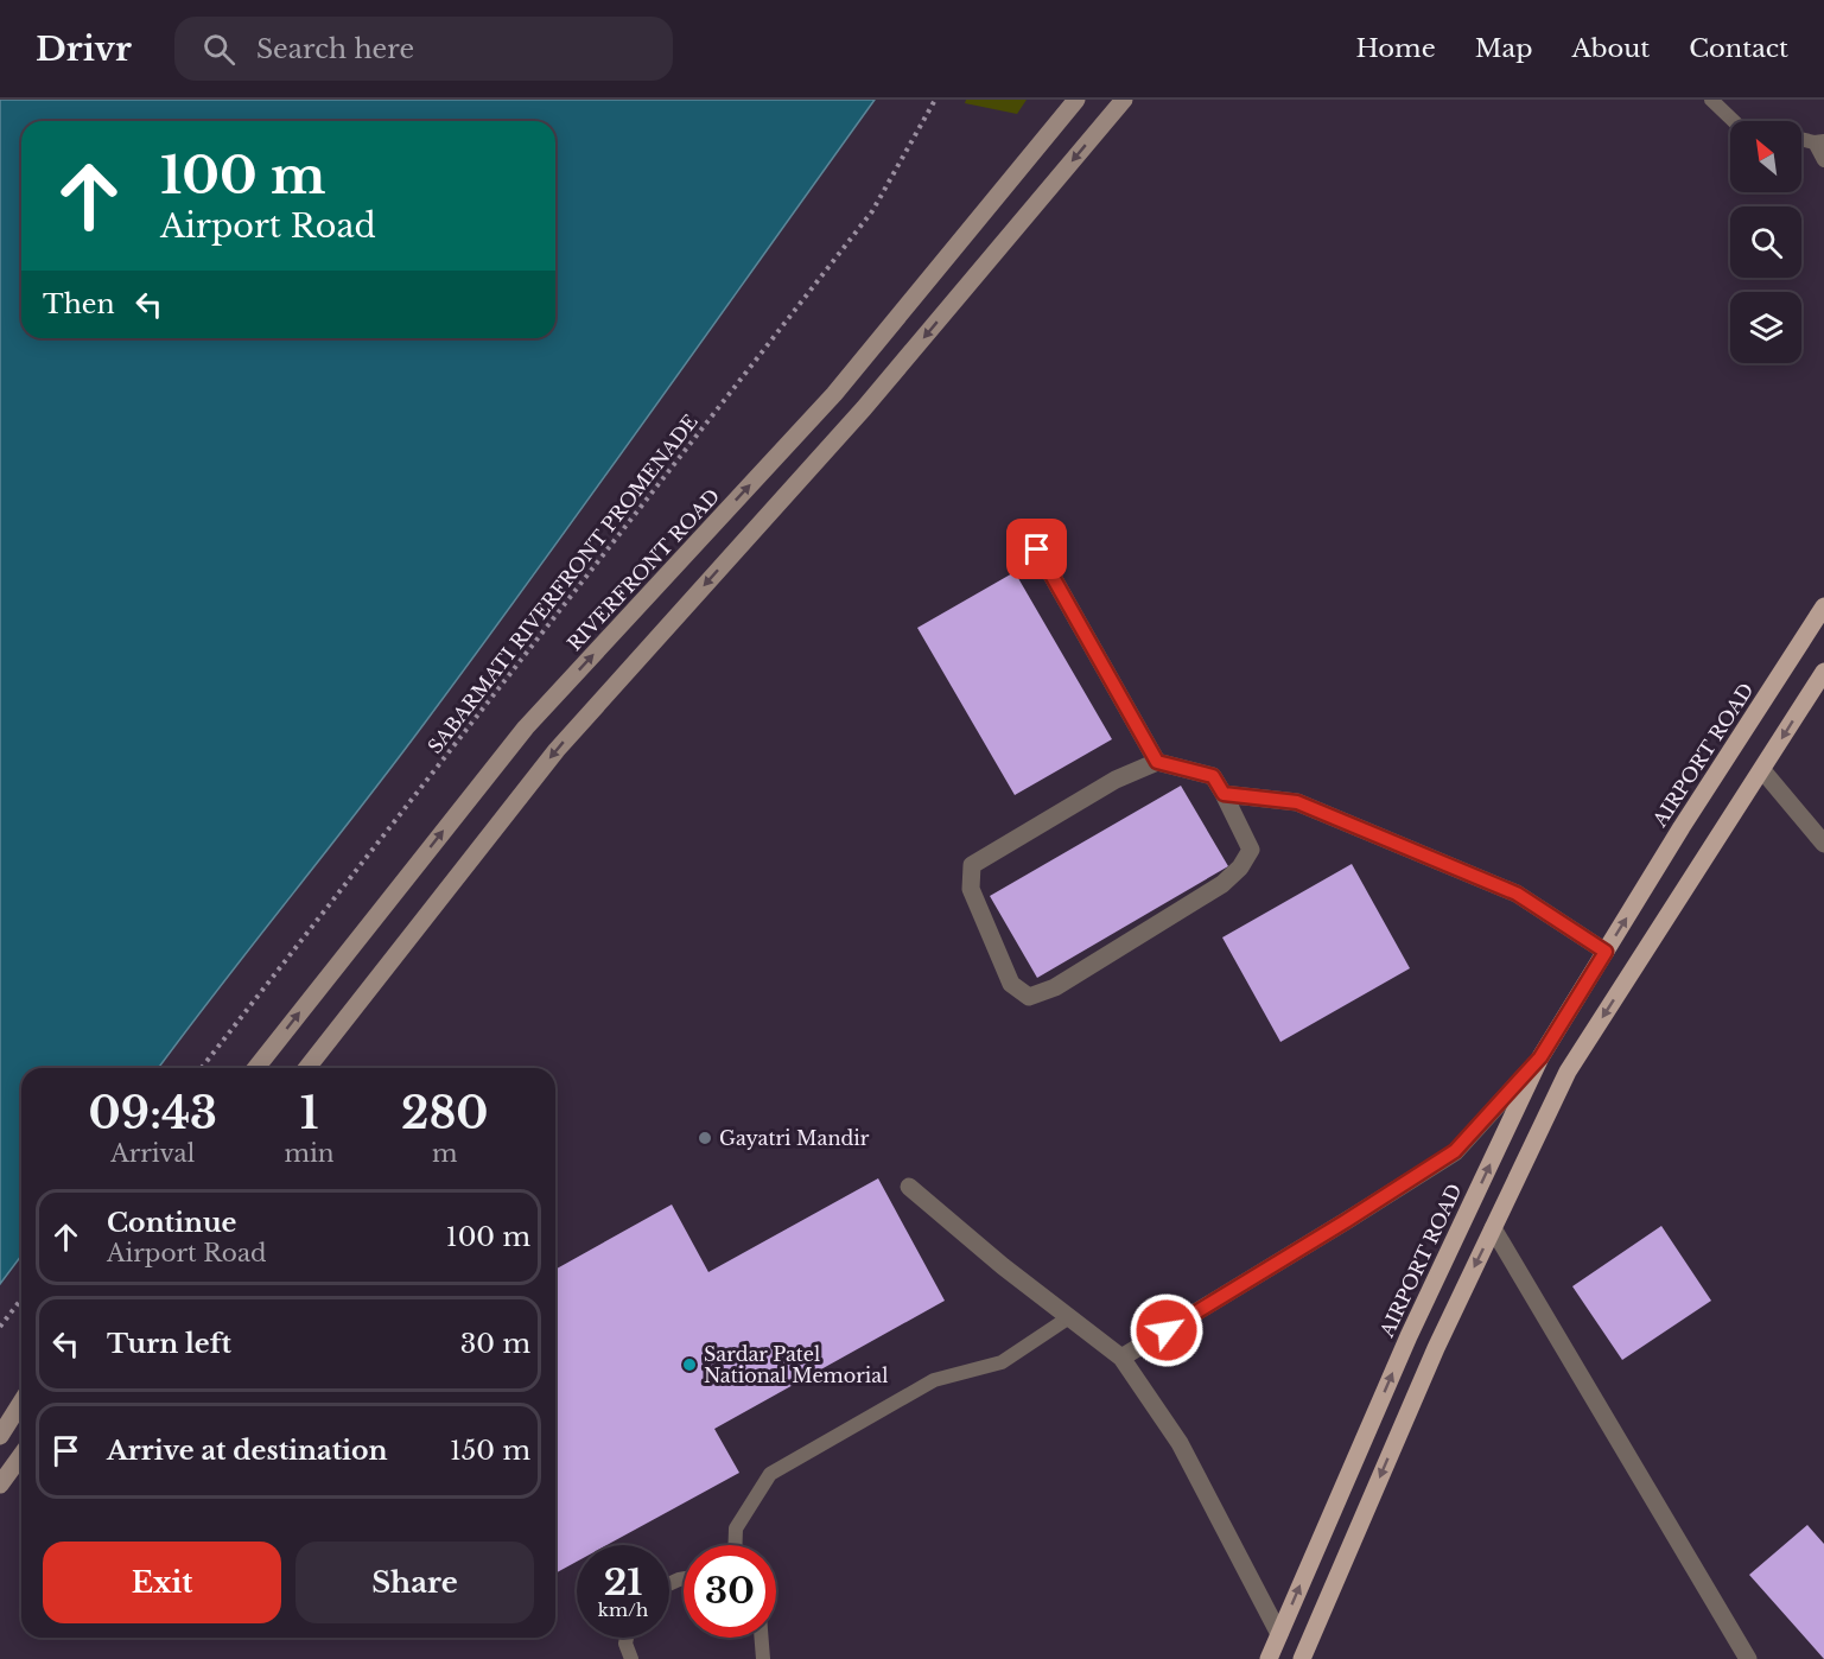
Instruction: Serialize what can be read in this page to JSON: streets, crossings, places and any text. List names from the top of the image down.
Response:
{
  "streets": {
    "main road": ["RIVERFRONT ROAD", "AIRPORT ROAD"],
    "path": ["SABARMATI RIVERFRONT PROMENADE"]
  },
  "places": ["Gayatri Mandir", "Sardar Patel National Memorial"],
  "north": "top left",
  "page": {
    "header": "Drivr",
    "search": "Search here",
    "nav": [
      "Home",
      "Map",
      "About",
      "Contact"
    ],
    "turn": ["100 m", "Airport Road"],
    "then": "Then",
    "eta": [
      "09:43",
      "Arrival",
      "1",
      "min",
      "280",
      "m"
    ],
    "list": [
      {
        "name": "Continue",
        "note": "Airport Road",
        "value": "100 m"
      },
      {
        "name": "Turn left",
        "value": "30 m"
      },
      {
        "name": "Arrive at destination",
        "value": "150 m"
      }
    ],
    "buttons": ["Exit", "Share"],
    "speed": "21 km/h",
    "limit": "30"
  }
}
